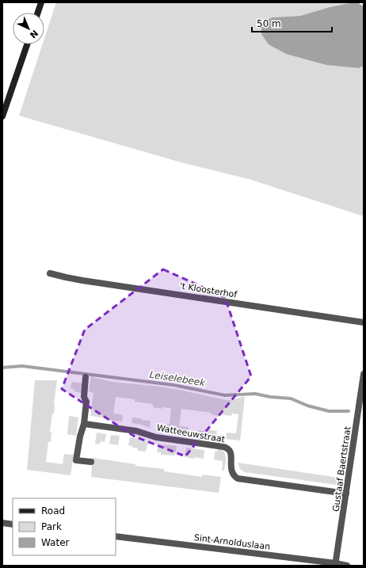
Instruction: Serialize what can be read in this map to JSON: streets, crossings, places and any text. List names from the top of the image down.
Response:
{
  "streets": {
    "street": [
      "'t Kloosterhof",
      "Watteeuwstraat",
      "Gustaaf Baertstraat",
      "Sint-Arnolduslaan"
    ]
  },
  "crossings": [
    ["Watteeuwstraat", "Gustaaf Baertstraat"],
    ["Gustaaf Baertstraat", "Sint-Arnolduslaan"]
  ],
  "water": ["Leiselebeek"],
  "legend": ["Road", "Park", "Water"],
  "scale_bar": "50 m",
  "north": "bottom right"
}
